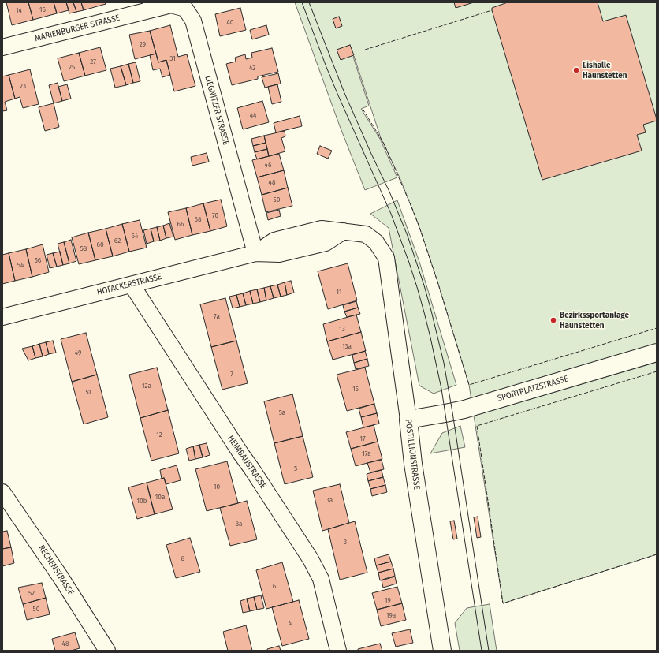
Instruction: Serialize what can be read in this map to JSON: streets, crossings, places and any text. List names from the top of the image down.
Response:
{
  "streets": {
    "street": [
      "MARIENBURGER STRASSE",
      "LIEGNITZER STRASSE",
      "HOFACKERSTRASSE",
      "SPORTPLATZSTRASSE",
      "POSTILLIONSTRASSE",
      "HEIMBAUSTRASSE",
      "RECHENSTRASSE"
    ]
  },
  "crossings": [
    ["MARIENBURGER STRASSE", "LIEGNITZER STRASSE"],
    ["LIEGNITZER STRASSE", "HOFACKERSTRASSE"],
    ["HOFACKERSTRASSE", "POSTILLIONSTRASSE"],
    ["HOFACKERSTRASSE", "HEIMBAUSTRASSE"],
    ["SPORTPLATZSTRASSE", "POSTILLIONSTRASSE"]
  ],
  "places": ["Eishalle Haunstetten", "Bezirkssportanlage Haunstetten"],
  "house_numbers": [
    "16",
    "14",
    "40",
    "29",
    "31",
    "27",
    "25",
    "42",
    "23",
    "44",
    "46",
    "48",
    "50",
    "70",
    "68",
    "66",
    "64",
    "62",
    "60",
    "58",
    "56",
    "54",
    "11",
    "7a",
    "13",
    "13a",
    "49",
    "7",
    "12a",
    "15",
    "51",
    "5a",
    "12",
    "17",
    "17a",
    "5",
    "10",
    "10a",
    "3a",
    "10b",
    "8a",
    "3",
    "8",
    "6",
    "52",
    "19",
    "50",
    "19a",
    "4",
    "48"
  ]
}
